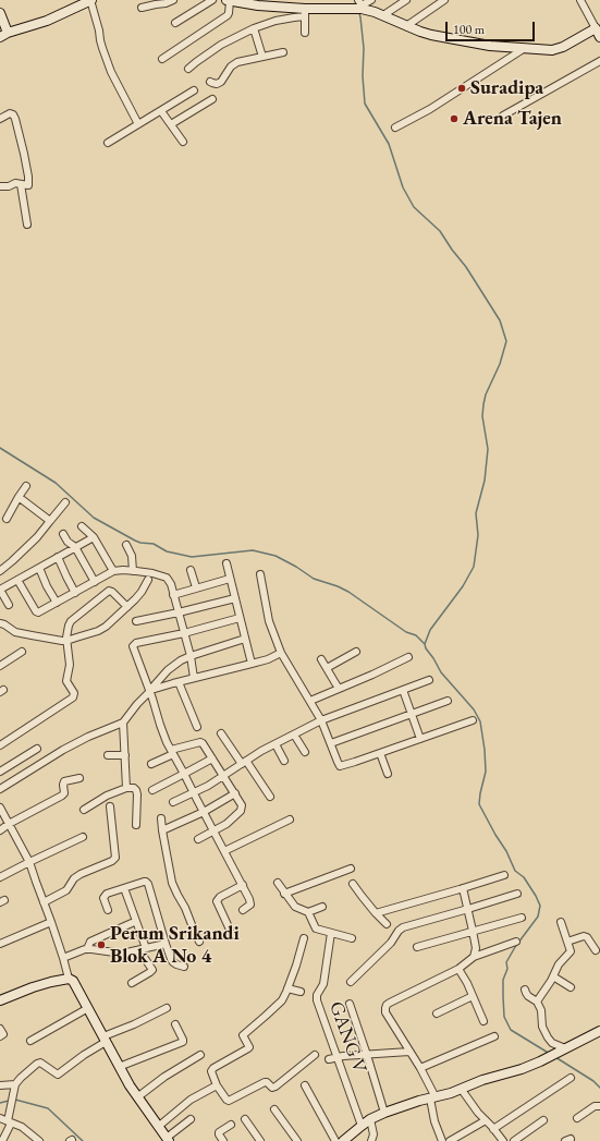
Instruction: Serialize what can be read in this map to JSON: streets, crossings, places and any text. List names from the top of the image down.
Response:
{
  "streets": {
    "street": ["GANG V"]
  },
  "places": ["Suradipa", "Arena Tajen", "Perum Srikandi Blok A No 4"],
  "scale_bar": "100 m"
}
